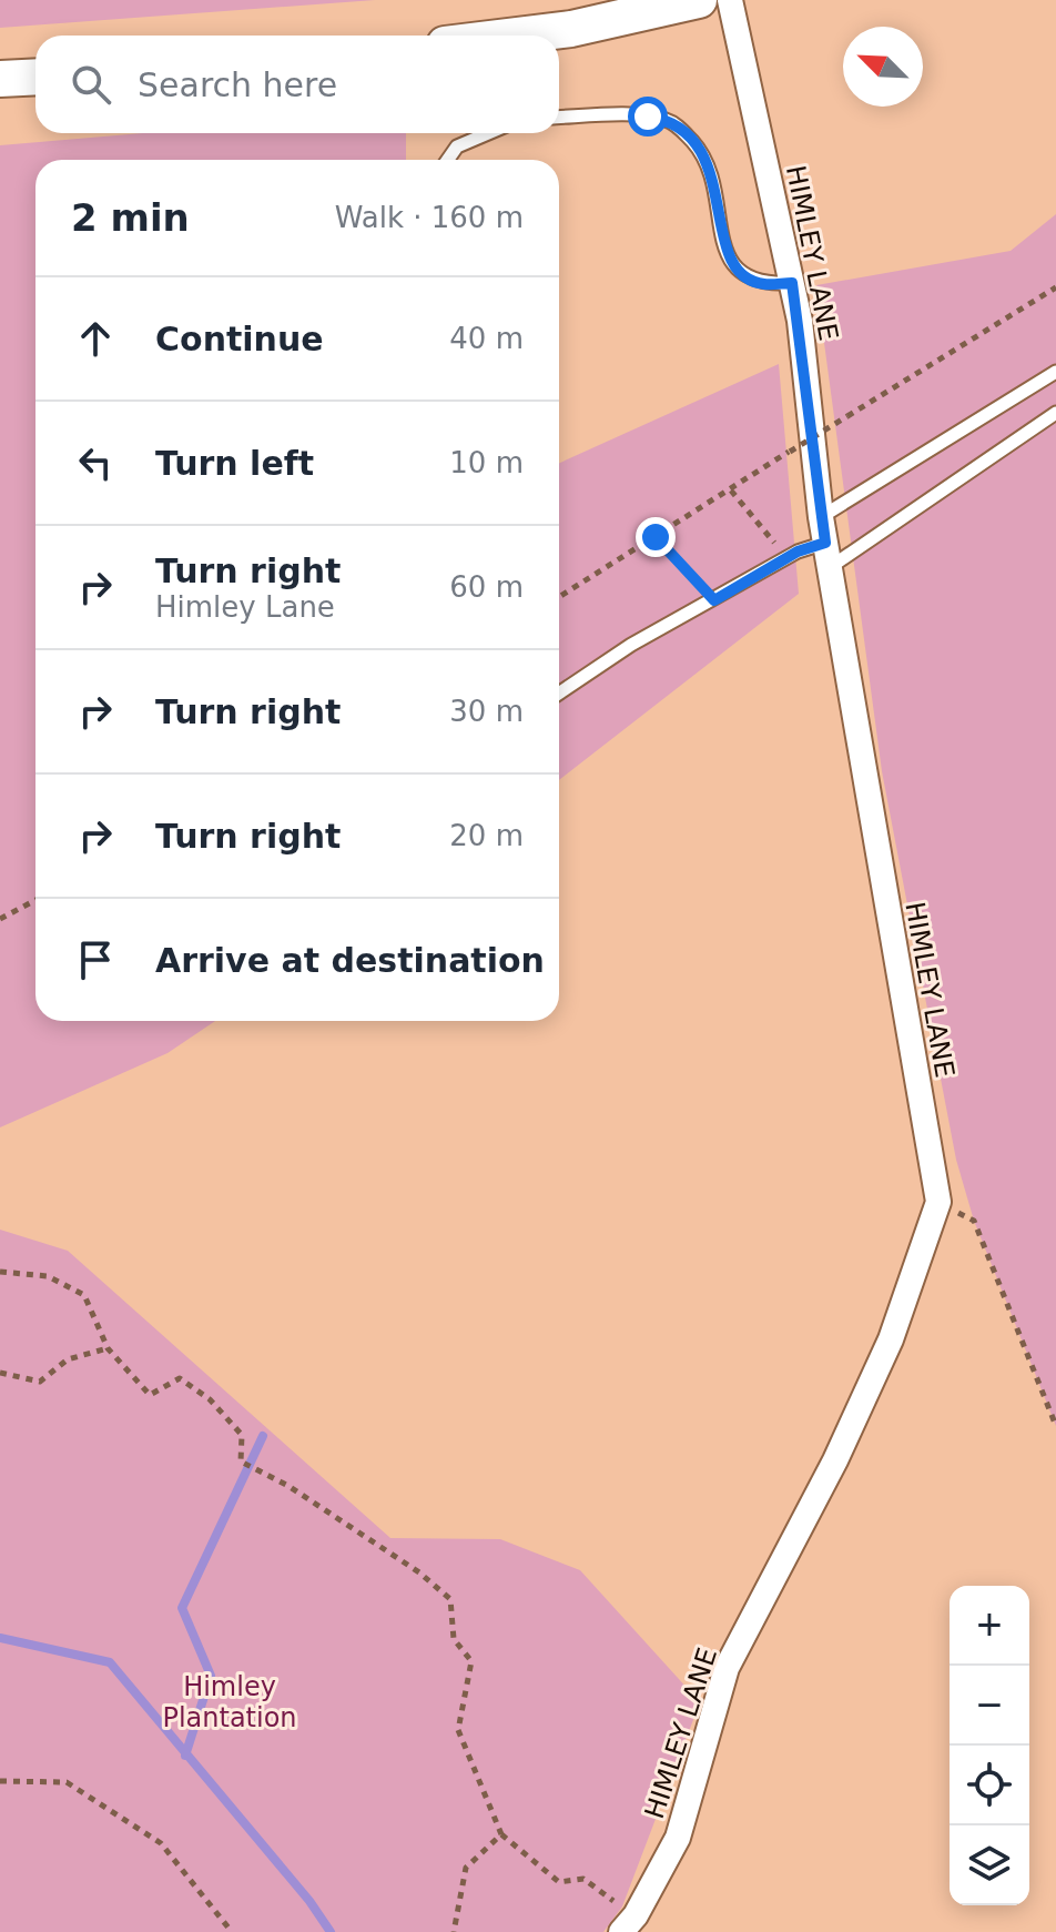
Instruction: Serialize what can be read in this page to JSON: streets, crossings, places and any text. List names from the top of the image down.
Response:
{
  "streets": {
    "street": ["HIMLEY LANE"]
  },
  "parks": ["Himley Plantation"],
  "north": "top left",
  "page": {
    "search": "Search here",
    "heading": ["2 min", "Walk · 160 m"],
    "list": [
      ["Continue", "40 m"],
      ["Turn left", "10 m"],
      ["Turn right", "Himley Lane", "60 m"],
      ["Turn right", "30 m"],
      ["Turn right", "20 m"],
      "Arrive at destination"
    ],
    "map_buttons": ["+", "−"]
  }
}
